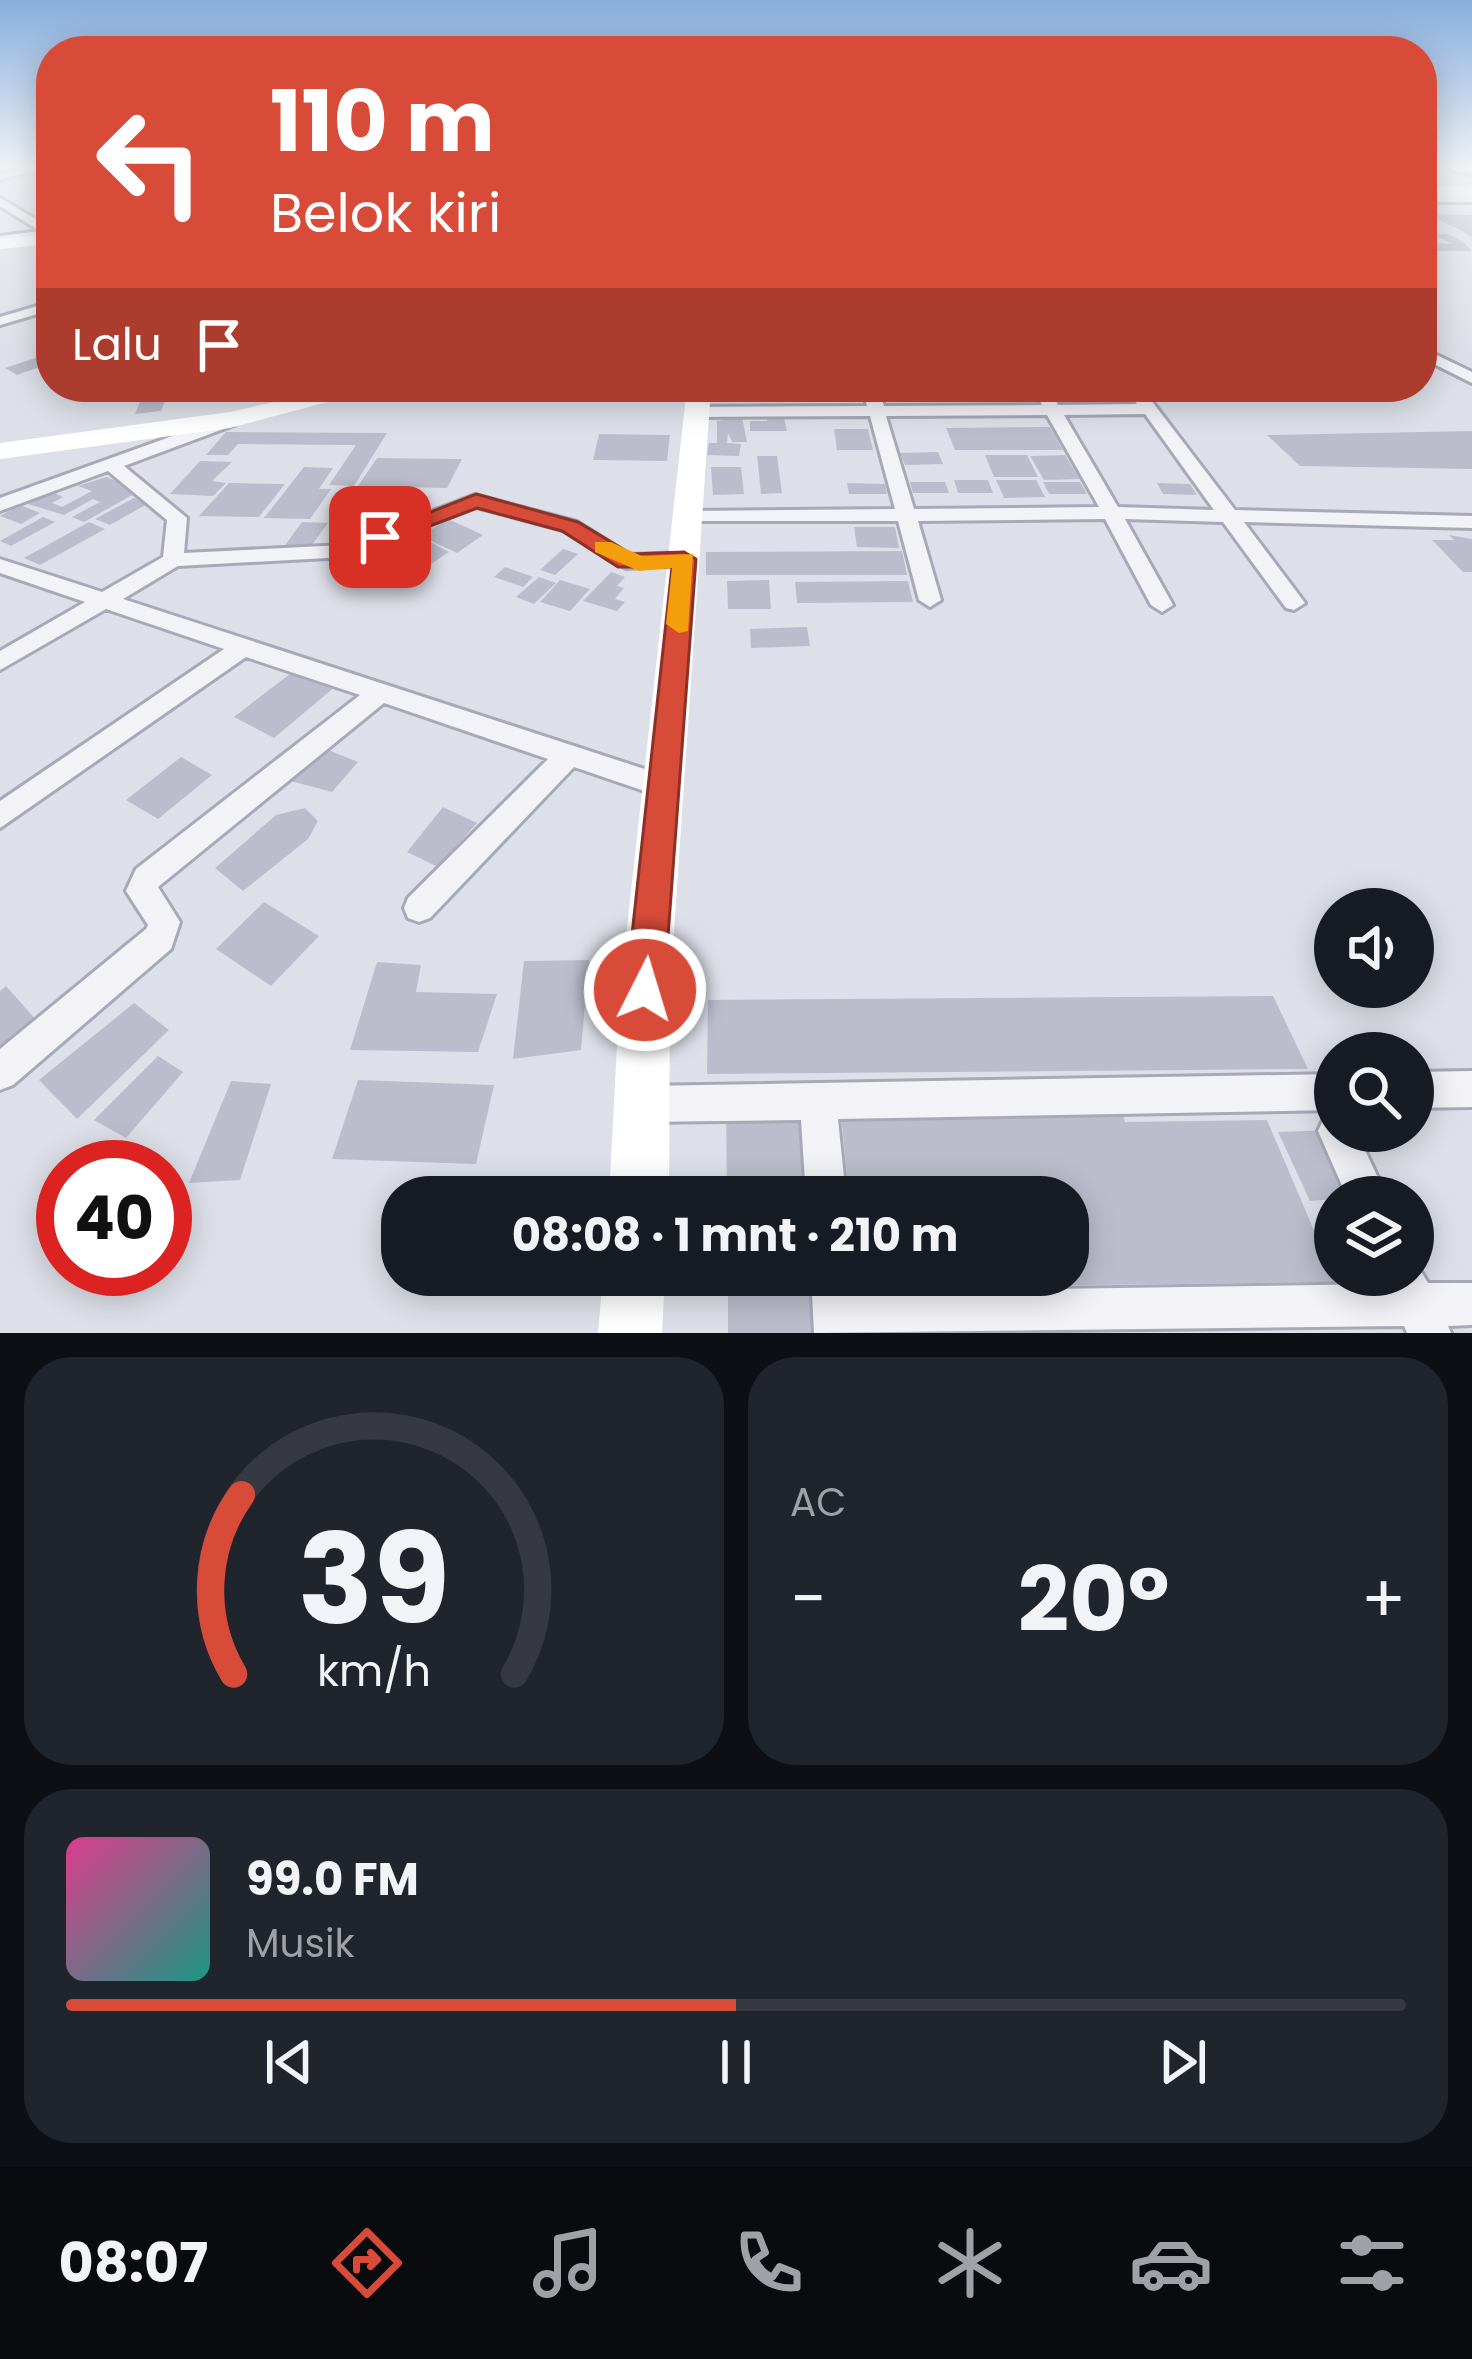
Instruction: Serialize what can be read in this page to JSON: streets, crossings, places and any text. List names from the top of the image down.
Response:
{
  "page": {
    "turn": ["110 m", "Belok kiri"],
    "then": "Lalu",
    "limit": "40",
    "trip": "08:08 · 1 mnt · 210 m",
    "tile": "AC",
    "heat": ["−", "20°", "+"],
    "song": ["99.0 FM", "Musik"],
    "tabs": "08:07",
    "gauge": ["39", "km/h"]
  }
}
